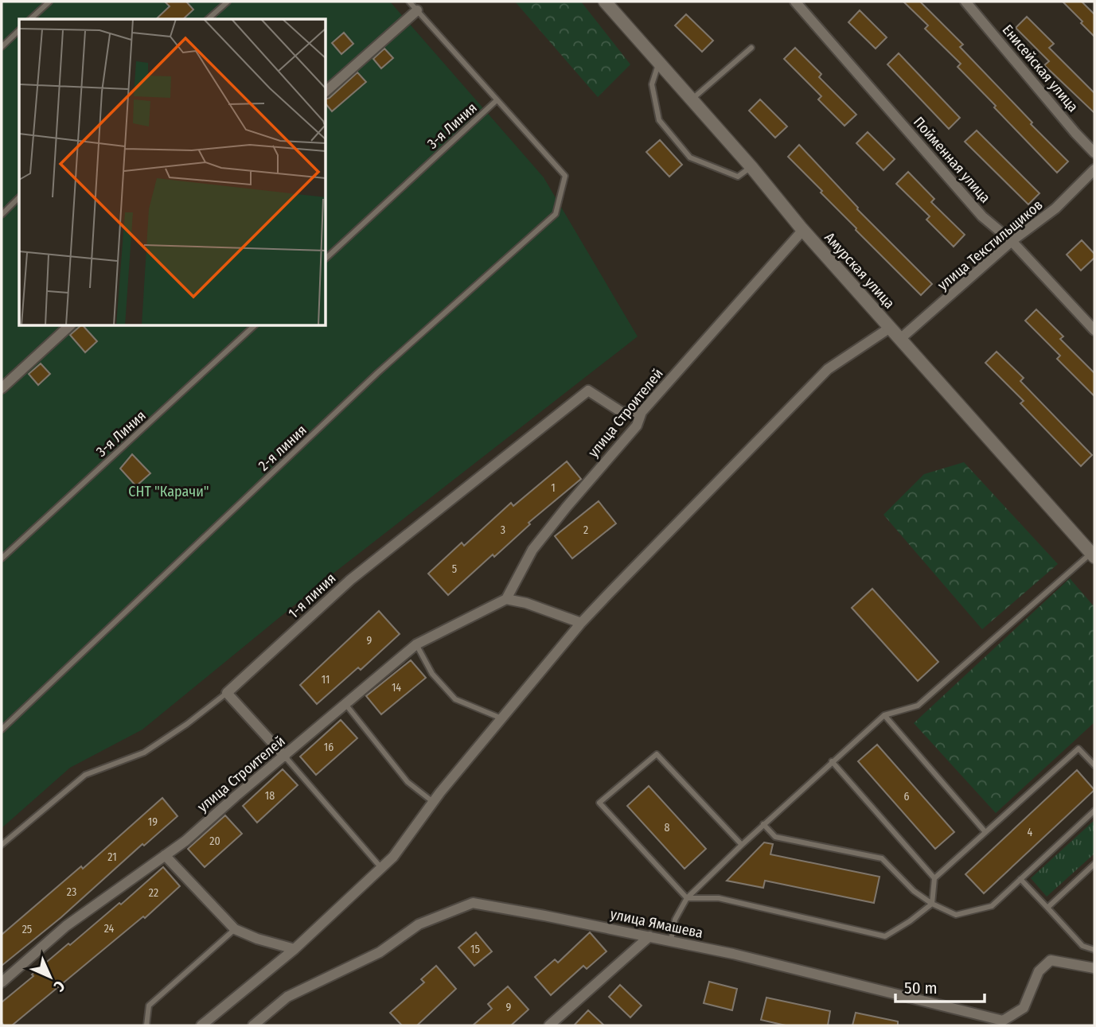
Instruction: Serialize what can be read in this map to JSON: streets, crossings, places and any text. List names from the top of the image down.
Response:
{
  "streets": {
    "street": [
      "Енисейская улица",
      "Пойменная улица",
      "улица Текстильщиков",
      "Амурская улица",
      "улица Строителей",
      "1-я линия",
      "улица Ямашева"
    ],
    "lane": ["3-я Линия", "2-я линия"]
  },
  "crossings": [
    ["3-я Линия", "2-я линия"],
    ["Пойменная улица", "улица Текстильщиков"],
    ["улица Текстильщиков", "Амурская улица"],
    ["Амурская улица", "улица Строителей"],
    ["улица Строителей", "1-я линия"]
  ],
  "parks": ["СНТ \"Карачи\""],
  "house_numbers": [
    "1",
    "3",
    "2",
    "5",
    "9",
    "11",
    "14",
    "16",
    "18",
    "6",
    "19",
    "8",
    "4",
    "20",
    "21",
    "23",
    "22",
    "24",
    "25",
    "15",
    "9"
  ],
  "scale_bar": "50 m",
  "north": "bottom right"
}
